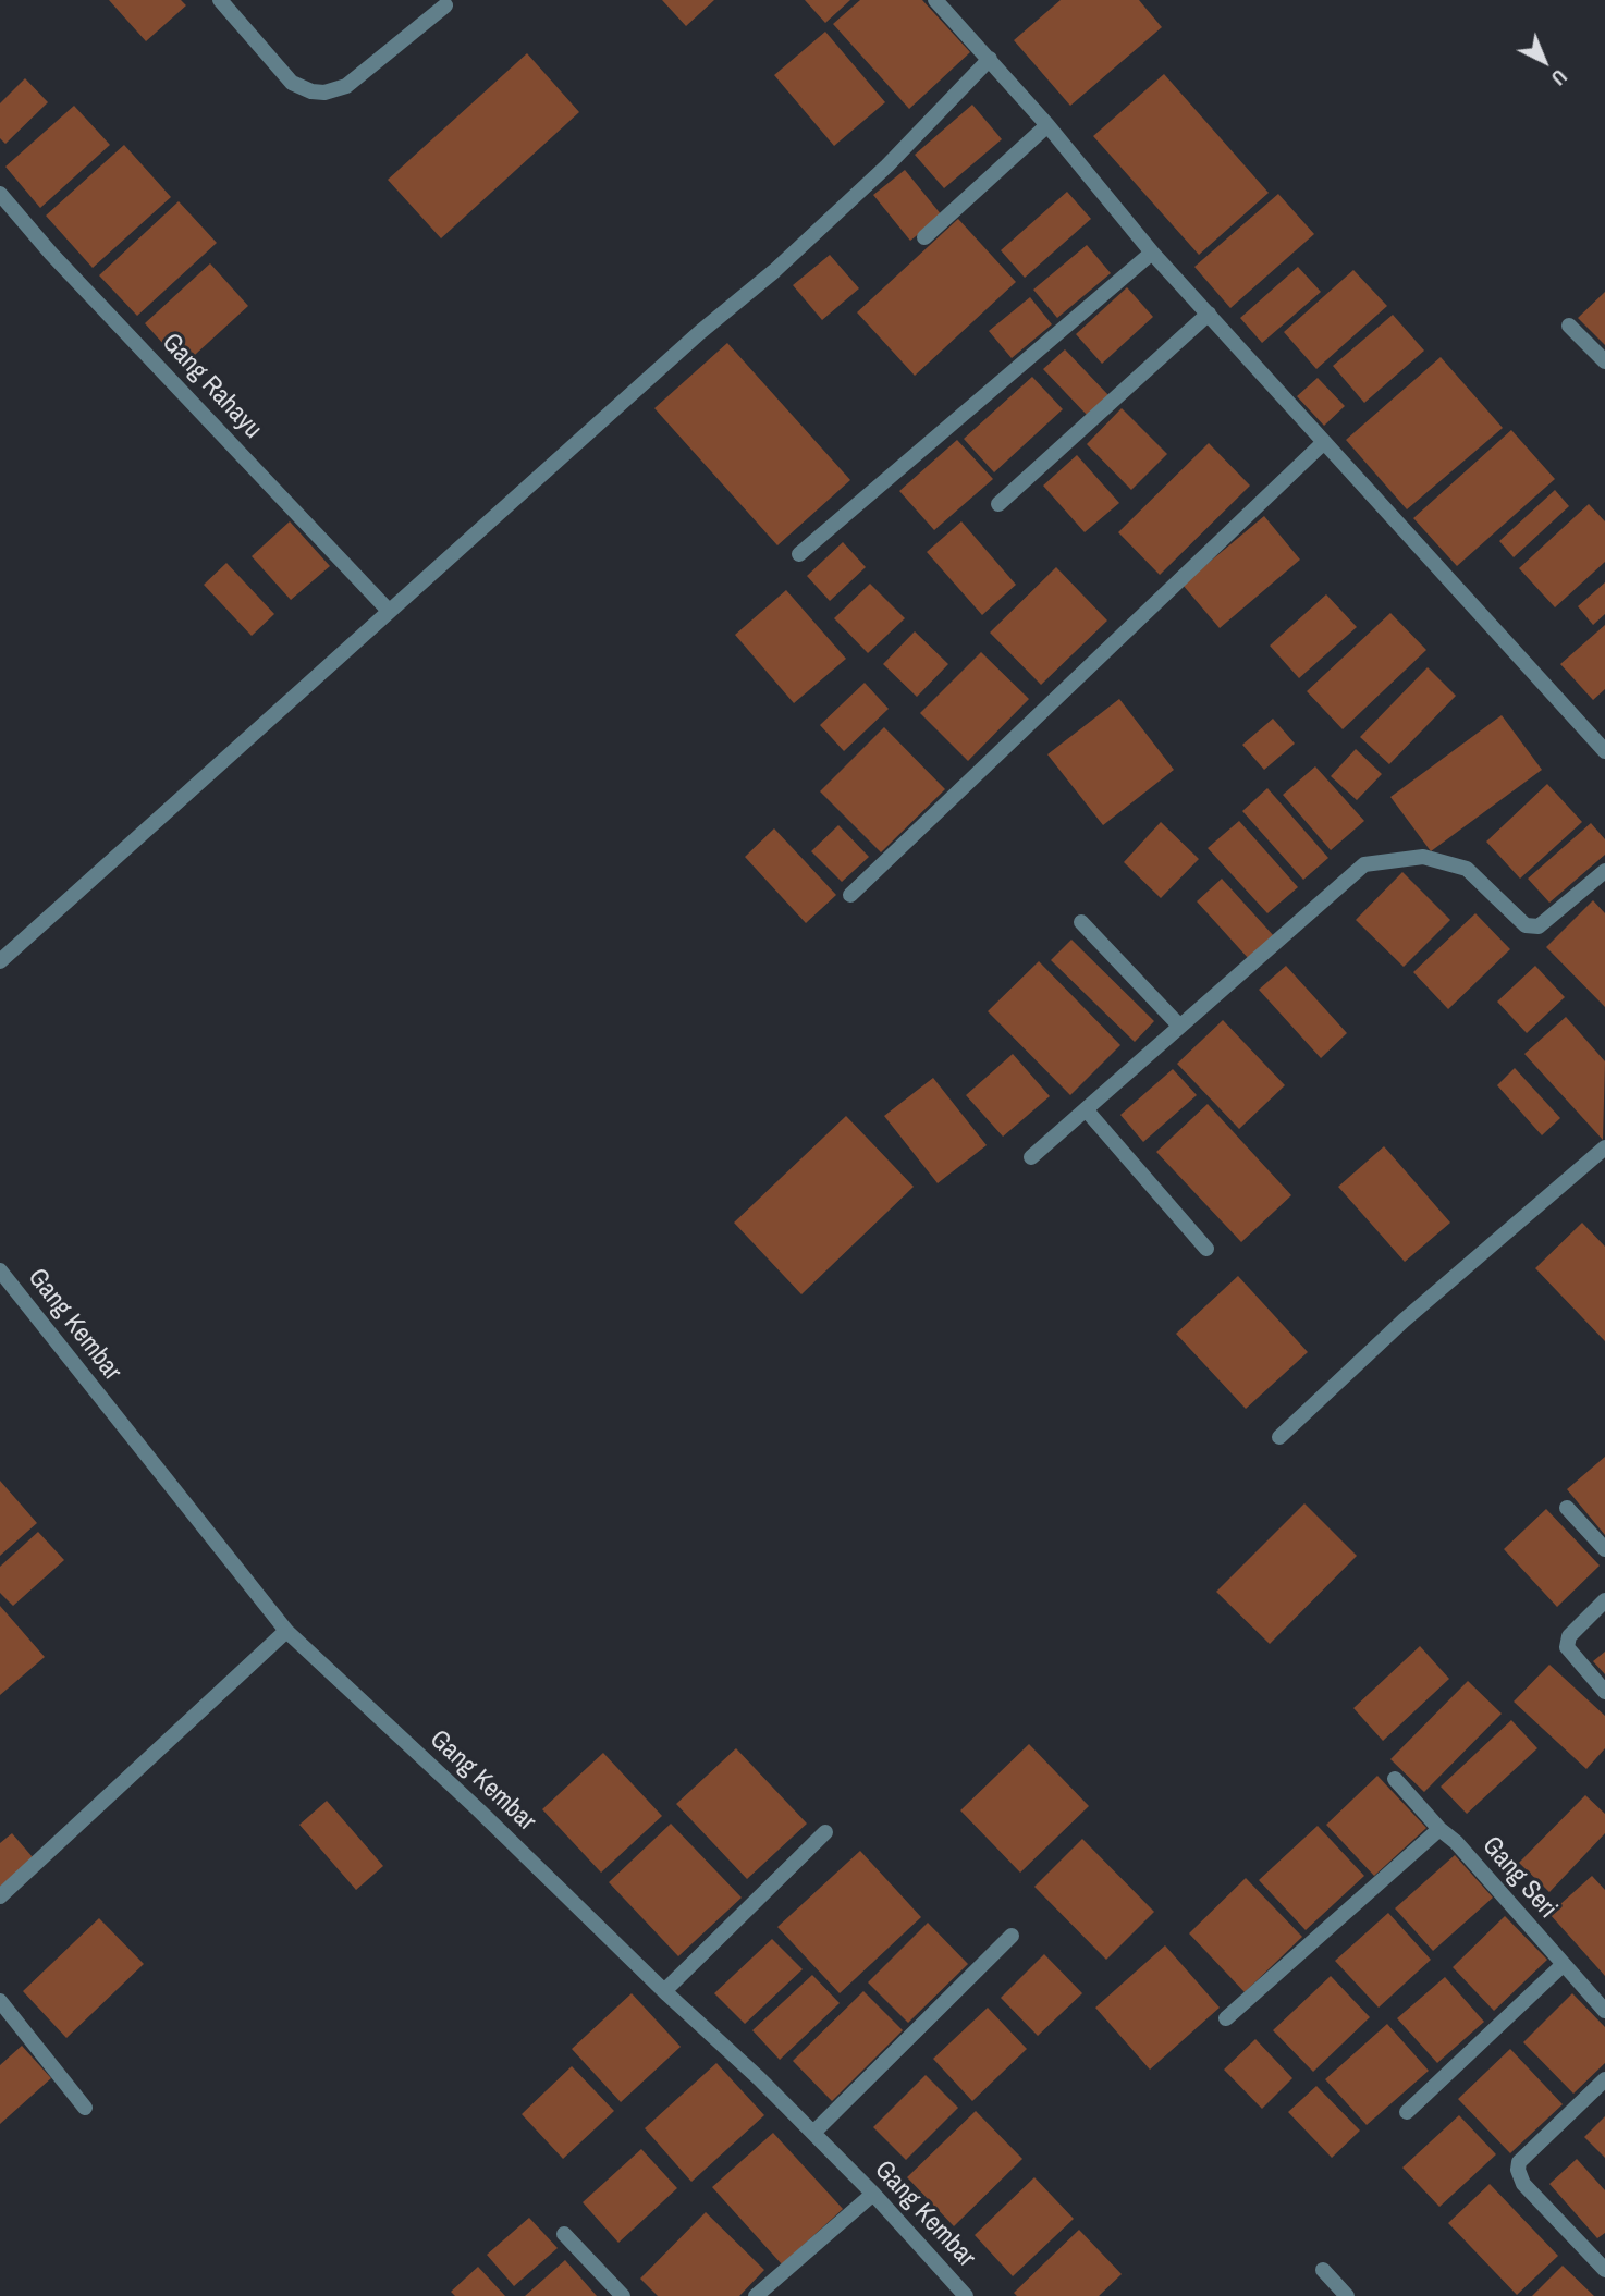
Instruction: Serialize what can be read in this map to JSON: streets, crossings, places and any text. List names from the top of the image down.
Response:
{
  "streets": {
    "street": ["Gang Rahayu", "Gang Kembar", "Gang Seri"]
  },
  "north": "bottom right"
}
